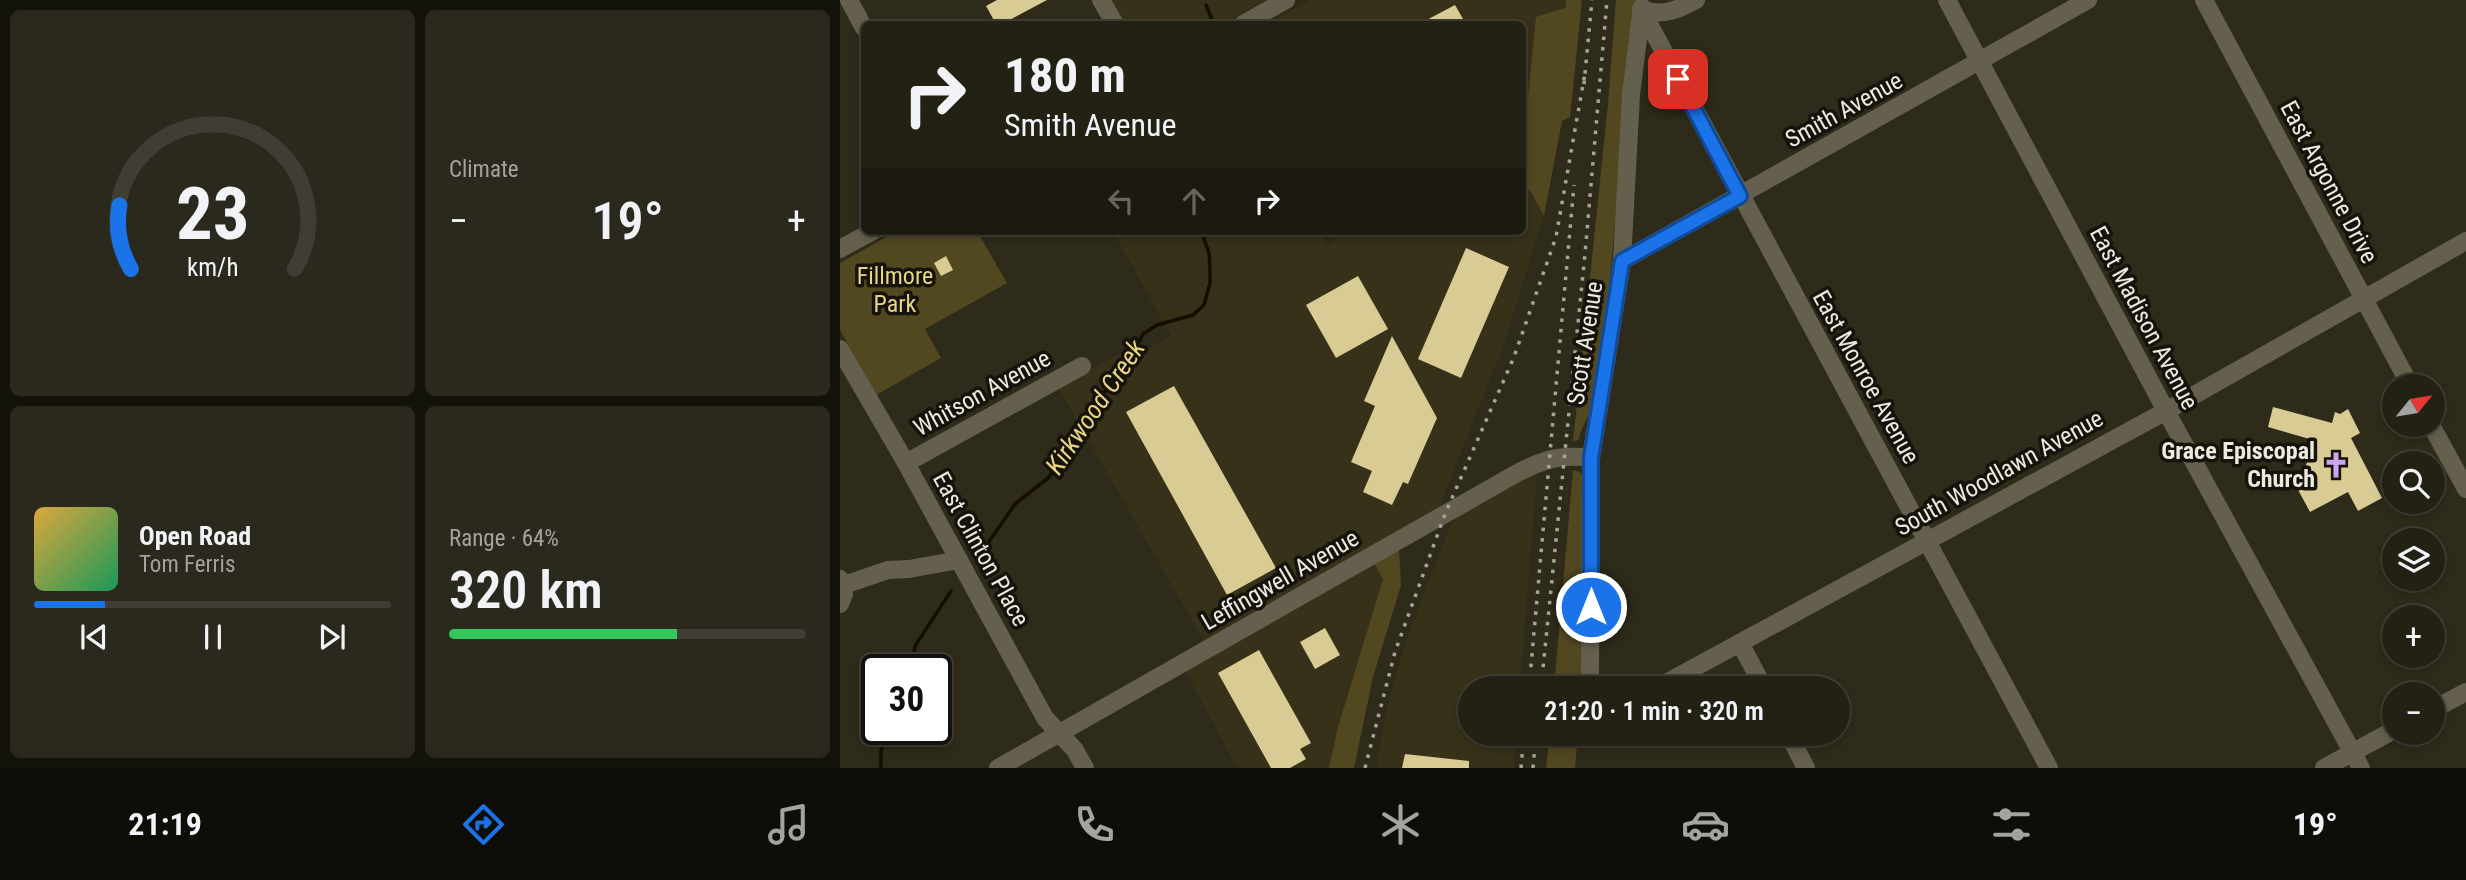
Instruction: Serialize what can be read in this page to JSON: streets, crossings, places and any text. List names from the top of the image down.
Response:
{
  "streets": {
    "street": [
      "Smith Avenue",
      "East Argonne Drive",
      "East Madison Avenue",
      "Scott Avenue",
      "East Monroe Avenue",
      "Whitson Avenue",
      "South Woodlawn Avenue",
      "East Clinton Place",
      "Leffingwell Avenue"
    ]
  },
  "crossings": [
    ["Smith Avenue", "East Madison Avenue"],
    ["Smith Avenue", "Scott Avenue"],
    ["Smith Avenue", "East Monroe Avenue"],
    ["East Argonne Drive", "South Woodlawn Avenue"],
    ["East Madison Avenue", "South Woodlawn Avenue"],
    ["Scott Avenue", "East Monroe Avenue"],
    ["Scott Avenue", "Leffingwell Avenue"],
    ["East Monroe Avenue", "South Woodlawn Avenue"],
    ["Whitson Avenue", "East Clinton Place"],
    ["East Clinton Place", "Leffingwell Avenue"]
  ],
  "water": ["Kirkwood Creek"],
  "parks": ["Fillmore Park"],
  "places": {
    "church": ["Grace Episcopal Church"]
  },
  "north": "top right",
  "page": {
    "tile": [
      "Climate",
      ["Range · 64%", "320 km"]
    ],
    "turn": ["180 m", "Smith Avenue"],
    "heat": ["−", "19°", "+"],
    "map_buttons": ["+", "−"],
    "song": ["Open Road", "Tom Ferris"],
    "limit": "30",
    "trip": "21:20 · 1 min · 320 m",
    "tabs": ["21:19", "19°"],
    "gauge": ["23", "km/h"]
  }
}
